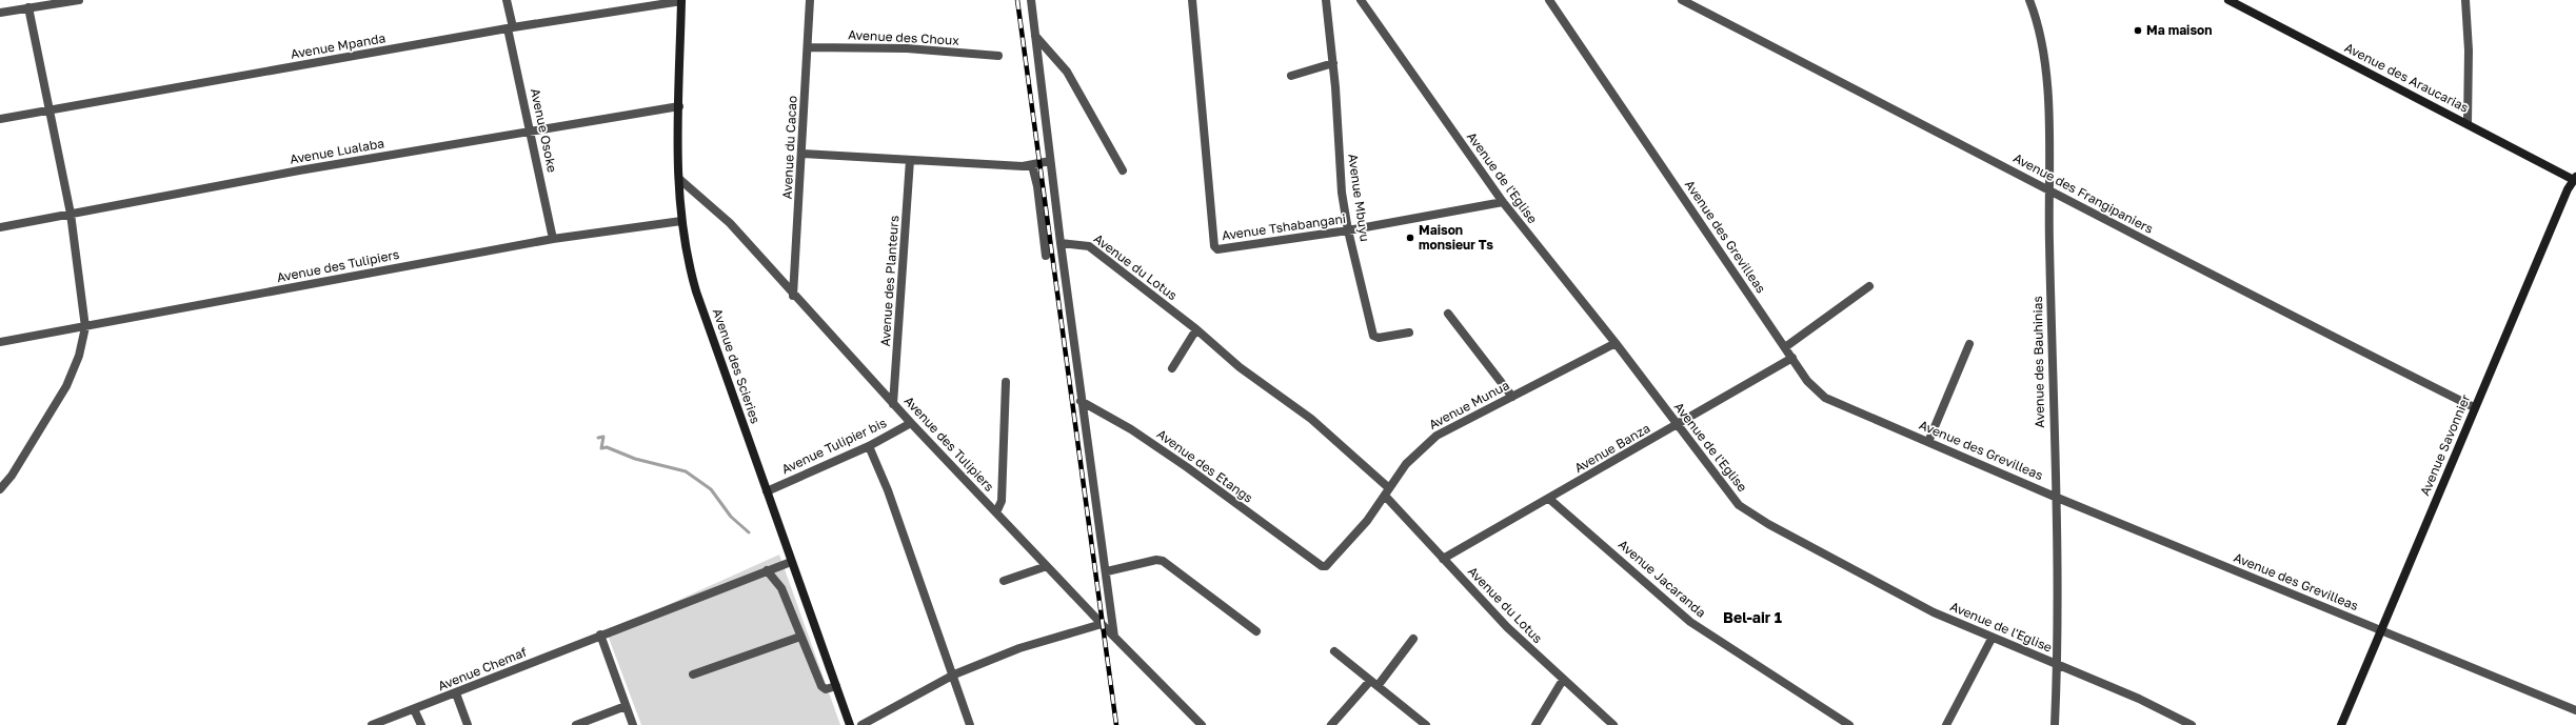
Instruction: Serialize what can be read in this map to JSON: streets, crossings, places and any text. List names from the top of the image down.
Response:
{
  "streets": {
    "street": [
      "Avenue des Choux",
      "Avenue Mpanda",
      "Avenue des Araucarias",
      "Avenue Osoke",
      "Avenue du Cacao",
      "Avenue Lualaba",
      "Avenue de l'Eglise",
      "Avenue des Frangipaniers",
      "Avenue Mbuyu",
      "Avenue Tshabangani",
      "Avenue des Grevilleas",
      "Avenue des Tulipiers",
      "Avenue du Lotus",
      "Avenue des Planteurs",
      "Avenue des Bauhinias",
      "Avenue des Scieries",
      "Avenue Munua",
      "Avenue Savonnier",
      "Avenue Tulipier bis",
      "Avenue Banza",
      "Avenue des Etangs",
      "Avenue Jacaranda",
      "Avenue Chemaf"
    ]
  },
  "crossings": [
    ["Avenue des Choux", "Avenue du Cacao"],
    ["Avenue Mpanda", "Avenue Osoke"],
    ["Avenue Mpanda", "Avenue des Scieries"],
    ["Avenue des Araucarias", "Avenue Savonnier"],
    ["Avenue Osoke", "Avenue Lualaba"],
    ["Avenue Osoke", "Avenue des Tulipiers"],
    ["Avenue du Cacao", "Avenue des Tulipiers"],
    ["Avenue Lualaba", "Avenue des Scieries"],
    ["Avenue de l'Eglise", "Avenue Tshabangani"],
    ["Avenue de l'Eglise", "Avenue des Bauhinias"],
    ["Avenue de l'Eglise", "Avenue Munua"],
    ["Avenue de l'Eglise", "Avenue Banza"],
    ["Avenue des Frangipaniers", "Avenue des Bauhinias"],
    ["Avenue des Frangipaniers", "Avenue Savonnier"],
    ["Avenue Mbuyu", "Avenue Tshabangani"],
    ["Avenue des Grevilleas", "Avenue des Bauhinias"],
    ["Avenue des Grevilleas", "Avenue Savonnier"],
    ["Avenue des Grevilleas", "Avenue Banza"],
    ["Avenue des Tulipiers", "Avenue des Planteurs"],
    ["Avenue des Tulipiers", "Avenue des Scieries"],
    ["Avenue des Tulipiers", "Avenue Tulipier bis"],
    ["Avenue du Lotus", "Avenue Munua"],
    ["Avenue du Lotus", "Avenue Banza"],
    ["Avenue des Scieries", "Avenue Tulipier bis"],
    ["Avenue des Scieries", "Avenue Chemaf"],
    ["Avenue Munua", "Avenue des Etangs"],
    ["Avenue Banza", "Avenue Jacaranda"]
  ],
  "districts": ["Bel-air 1"],
  "places": ["Ma maison", "Maison monsieur Ts"]
}
